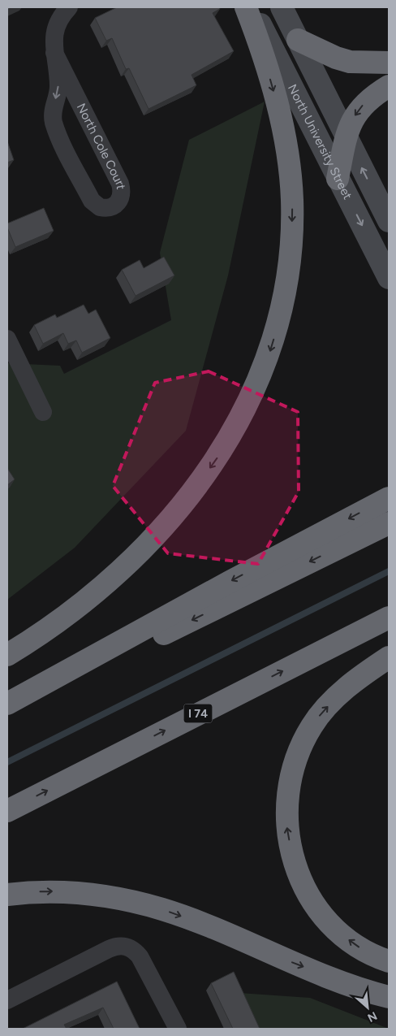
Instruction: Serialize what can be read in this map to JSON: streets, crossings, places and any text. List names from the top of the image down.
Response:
{
  "streets": {
    "highway": ["I 74"],
    "main road": ["North University Street"],
    "street": ["North Cole Court"]
  },
  "north": "bottom right"
}
